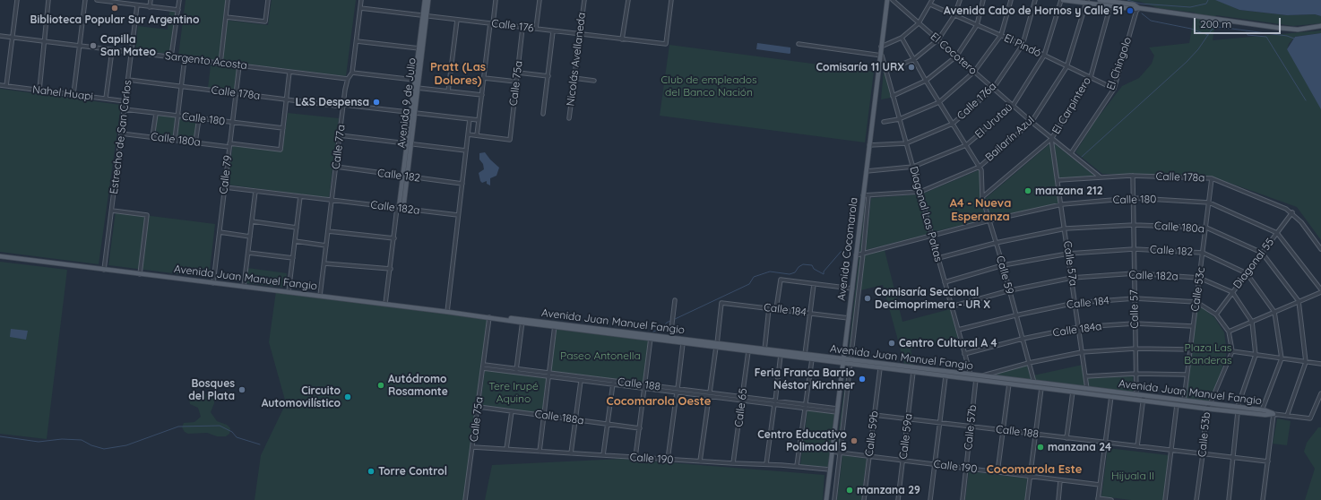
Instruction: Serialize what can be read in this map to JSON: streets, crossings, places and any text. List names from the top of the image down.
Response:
{
  "streets": {
    "main road": ["Avenida 9 de Julio", "Avenida Cocomarola", "Avenida Juan Manuel Fangio"],
    "street": [
      "Calle 176",
      "El Pindó",
      "El Cocotero",
      "Nicolás Avellaneda",
      "Sargento Acosta",
      "El Chingolo",
      "Calle 75a",
      "Nahel Huapi",
      "Calle 178a",
      "Calle 176a",
      "El Carpintero",
      "Calle 180",
      "El Urutaú",
      "Estrecho de San Carlos",
      "Bailarín Azul",
      "Calle 180a",
      "Calle 77a",
      "Calle 79",
      "Calle 182",
      "Calle 182a",
      "Diagonal Las Paltas",
      "Calle 57a",
      "Diagonal 55",
      "Calle 59",
      "Calle 53c",
      "Calle 184",
      "Calle 57",
      "Calle 184a",
      "Calle 188",
      "Calle 65",
      "Calle 188a",
      "Calle 57b",
      "Calle 59b",
      "Calle 53b",
      "Calle 59a",
      "Calle 190"
    ]
  },
  "crossings": [
    ["Calle 176", "Nicolás Avellaneda"],
    ["Calle 176", "Calle 75a"],
    ["Calle 176", "Avenida 9 de Julio"],
    ["Calle 176", "Calle 77a"],
    ["El Pindó", "El Chingolo"],
    ["El Pindó", "Calle 176a"],
    ["El Pindó", "El Carpintero"],
    ["El Pindó", "El Urutaú"],
    ["El Pindó", "Bailarín Azul"],
    ["El Cocotero", "El Chingolo"],
    ["El Cocotero", "Calle 178a"],
    ["El Cocotero", "Calle 176a"],
    ["El Cocotero", "El Carpintero"],
    ["El Cocotero", "El Urutaú"],
    ["El Cocotero", "Bailarín Azul"],
    ["El Cocotero", "Calle 57a"],
    ["Sargento Acosta", "Estrecho de San Carlos"],
    ["Sargento Acosta", "Calle 77a"],
    ["Sargento Acosta", "Calle 79"],
    ["Calle 75a", "Avenida Juan Manuel Fangio"],
    ["Calle 75a", "Calle 188"],
    ["Calle 75a", "Calle 188a"],
    ["Calle 75a", "Calle 190"],
    ["Nahel Huapi", "Estrecho de San Carlos"],
    ["Calle 178a", "Estrecho de San Carlos"],
    ["Calle 178a", "Calle 77a"],
    ["Calle 178a", "Calle 79"],
    ["Calle 178a", "Calle 57a"],
    ["Calle 178a", "Diagonal 55"],
    ["Calle 178a", "Calle 53c"],
    ["Calle 178a", "Calle 57"],
    ["Calle 176a", "Diagonal Las Paltas"],
    ["Calle 176a", "Avenida Cocomarola"],
    ["Avenida 9 de Julio", "Calle 182"],
    ["Avenida 9 de Julio", "Calle 182a"],
    ["El Carpintero", "Calle 57a"],
    ["El Carpintero", "Calle 59"],
    ["Calle 180", "Estrecho de San Carlos"],
    ["Calle 180", "Calle 180a"],
    ["Calle 180", "Calle 79"],
    ["Calle 180", "Diagonal Las Paltas"],
    ["Calle 180", "Avenida Cocomarola"],
    ["Calle 180", "Calle 57a"],
    ["Calle 180", "Diagonal 55"],
    ["Calle 180", "Calle 59"],
    ["Calle 180", "Calle 53c"],
    ["Calle 180", "Calle 57"],
    ["El Urutaú", "Diagonal Las Paltas"],
    ["El Urutaú", "Avenida Cocomarola"],
    ["Estrecho de San Carlos", "Calle 180a"],
    ["Estrecho de San Carlos", "Avenida Juan Manuel Fangio"],
    ["Bailarín Azul", "Diagonal Las Paltas"],
    ["Bailarín Azul", "Avenida Cocomarola"],
    ["Bailarín Azul", "Calle 59"],
    ["Calle 180a", "Calle 79"],
    ["Calle 180a", "Diagonal Las Paltas"],
    ["Calle 180a", "Calle 57a"],
    ["Calle 180a", "Diagonal 55"],
    ["Calle 180a", "Calle 59"],
    ["Calle 180a", "Calle 53c"],
    ["Calle 180a", "Calle 57"],
    ["Calle 77a", "Calle 182"],
    ["Calle 77a", "Calle 182a"],
    ["Calle 77a", "Avenida Juan Manuel Fangio"],
    ["Calle 79", "Avenida Juan Manuel Fangio"],
    ["Calle 182", "Diagonal Las Paltas"],
    ["Calle 182", "Calle 57a"],
    ["Calle 182", "Diagonal 55"],
    ["Calle 182", "Calle 59"],
    ["Calle 182", "Avenida Juan Manuel Fangio"],
    ["Calle 182", "Calle 53c"],
    ["Calle 182", "Calle 57"],
    ["Calle 182a", "Diagonal Las Paltas"],
    ["Calle 182a", "Calle 57a"],
    ["Calle 182a", "Diagonal 55"],
    ["Calle 182a", "Calle 59"],
    ["Calle 182a", "Calle 53c"],
    ["Calle 182a", "Calle 57"],
    ["Diagonal Las Paltas", "Avenida Cocomarola"],
    ["Diagonal Las Paltas", "Avenida Juan Manuel Fangio"],
    ["Diagonal Las Paltas", "Calle 184"],
    ["Diagonal Las Paltas", "Calle 184a"],
    ["Avenida Cocomarola", "Avenida Juan Manuel Fangio"],
    ["Avenida Cocomarola", "Calle 184"],
    ["Avenida Cocomarola", "Calle 188"],
    ["Avenida Cocomarola", "Calle 190"],
    ["Calle 57a", "Avenida Juan Manuel Fangio"],
    ["Calle 57a", "Calle 184"],
    ["Calle 57a", "Calle 184a"],
    ["Diagonal 55", "Calle 184"],
    ["Calle 59", "Avenida Juan Manuel Fangio"],
    ["Calle 59", "Calle 184"],
    ["Calle 59", "Calle 184a"],
    ["Avenida Juan Manuel Fangio", "Calle 53c"],
    ["Avenida Juan Manuel Fangio", "Calle 184"],
    ["Avenida Juan Manuel Fangio", "Calle 57"],
    ["Avenida Juan Manuel Fangio", "Calle 65"],
    ["Avenida Juan Manuel Fangio", "Calle 57b"],
    ["Avenida Juan Manuel Fangio", "Calle 59b"],
    ["Avenida Juan Manuel Fangio", "Calle 53b"],
    ["Avenida Juan Manuel Fangio", "Calle 59a"],
    ["Calle 53c", "Calle 184"],
    ["Calle 53c", "Calle 184a"],
    ["Calle 184", "Calle 57"],
    ["Calle 57", "Calle 184a"],
    ["Calle 188", "Calle 65"],
    ["Calle 188", "Calle 57b"],
    ["Calle 188", "Calle 59b"],
    ["Calle 188", "Calle 53b"],
    ["Calle 188", "Calle 59a"],
    ["Calle 65", "Calle 190"],
    ["Calle 57b", "Calle 190"],
    ["Calle 59b", "Calle 190"],
    ["Calle 59a", "Calle 190"]
  ],
  "districts": [
    "Pratt (Las Dolores)",
    "A4 - Nueva Esperanza",
    "Cocomarola Oeste",
    "Cocomarola Este"
  ],
  "parks": [
    "Club de empleados del Banco Nación",
    "Plaza Las Banderas",
    "Paseo Antonella",
    "Tere Irupé Aquino",
    "Hijuala II"
  ],
  "places": [
    "Biblioteca Popular Sur Argentino",
    "Avenida Cabo de Hornos y Calle 51",
    "Capilla San Mateo",
    "Comisaría 11 URX",
    "L&S Despensa",
    "manzana 212",
    "Comisaría Seccional Decimoprimera - UR X",
    "Centro Cultural A 4",
    "Feria Franca Barrio Néstor Kirchner",
    "Autódromo Rosamonte",
    "Bosques del Plata",
    "Circuito Automovilístico",
    "Centro Educativo Polimodal 5",
    "manzana 24",
    "Torre Control",
    "manzana 29"
  ],
  "scale_bar": "200 m"
}
